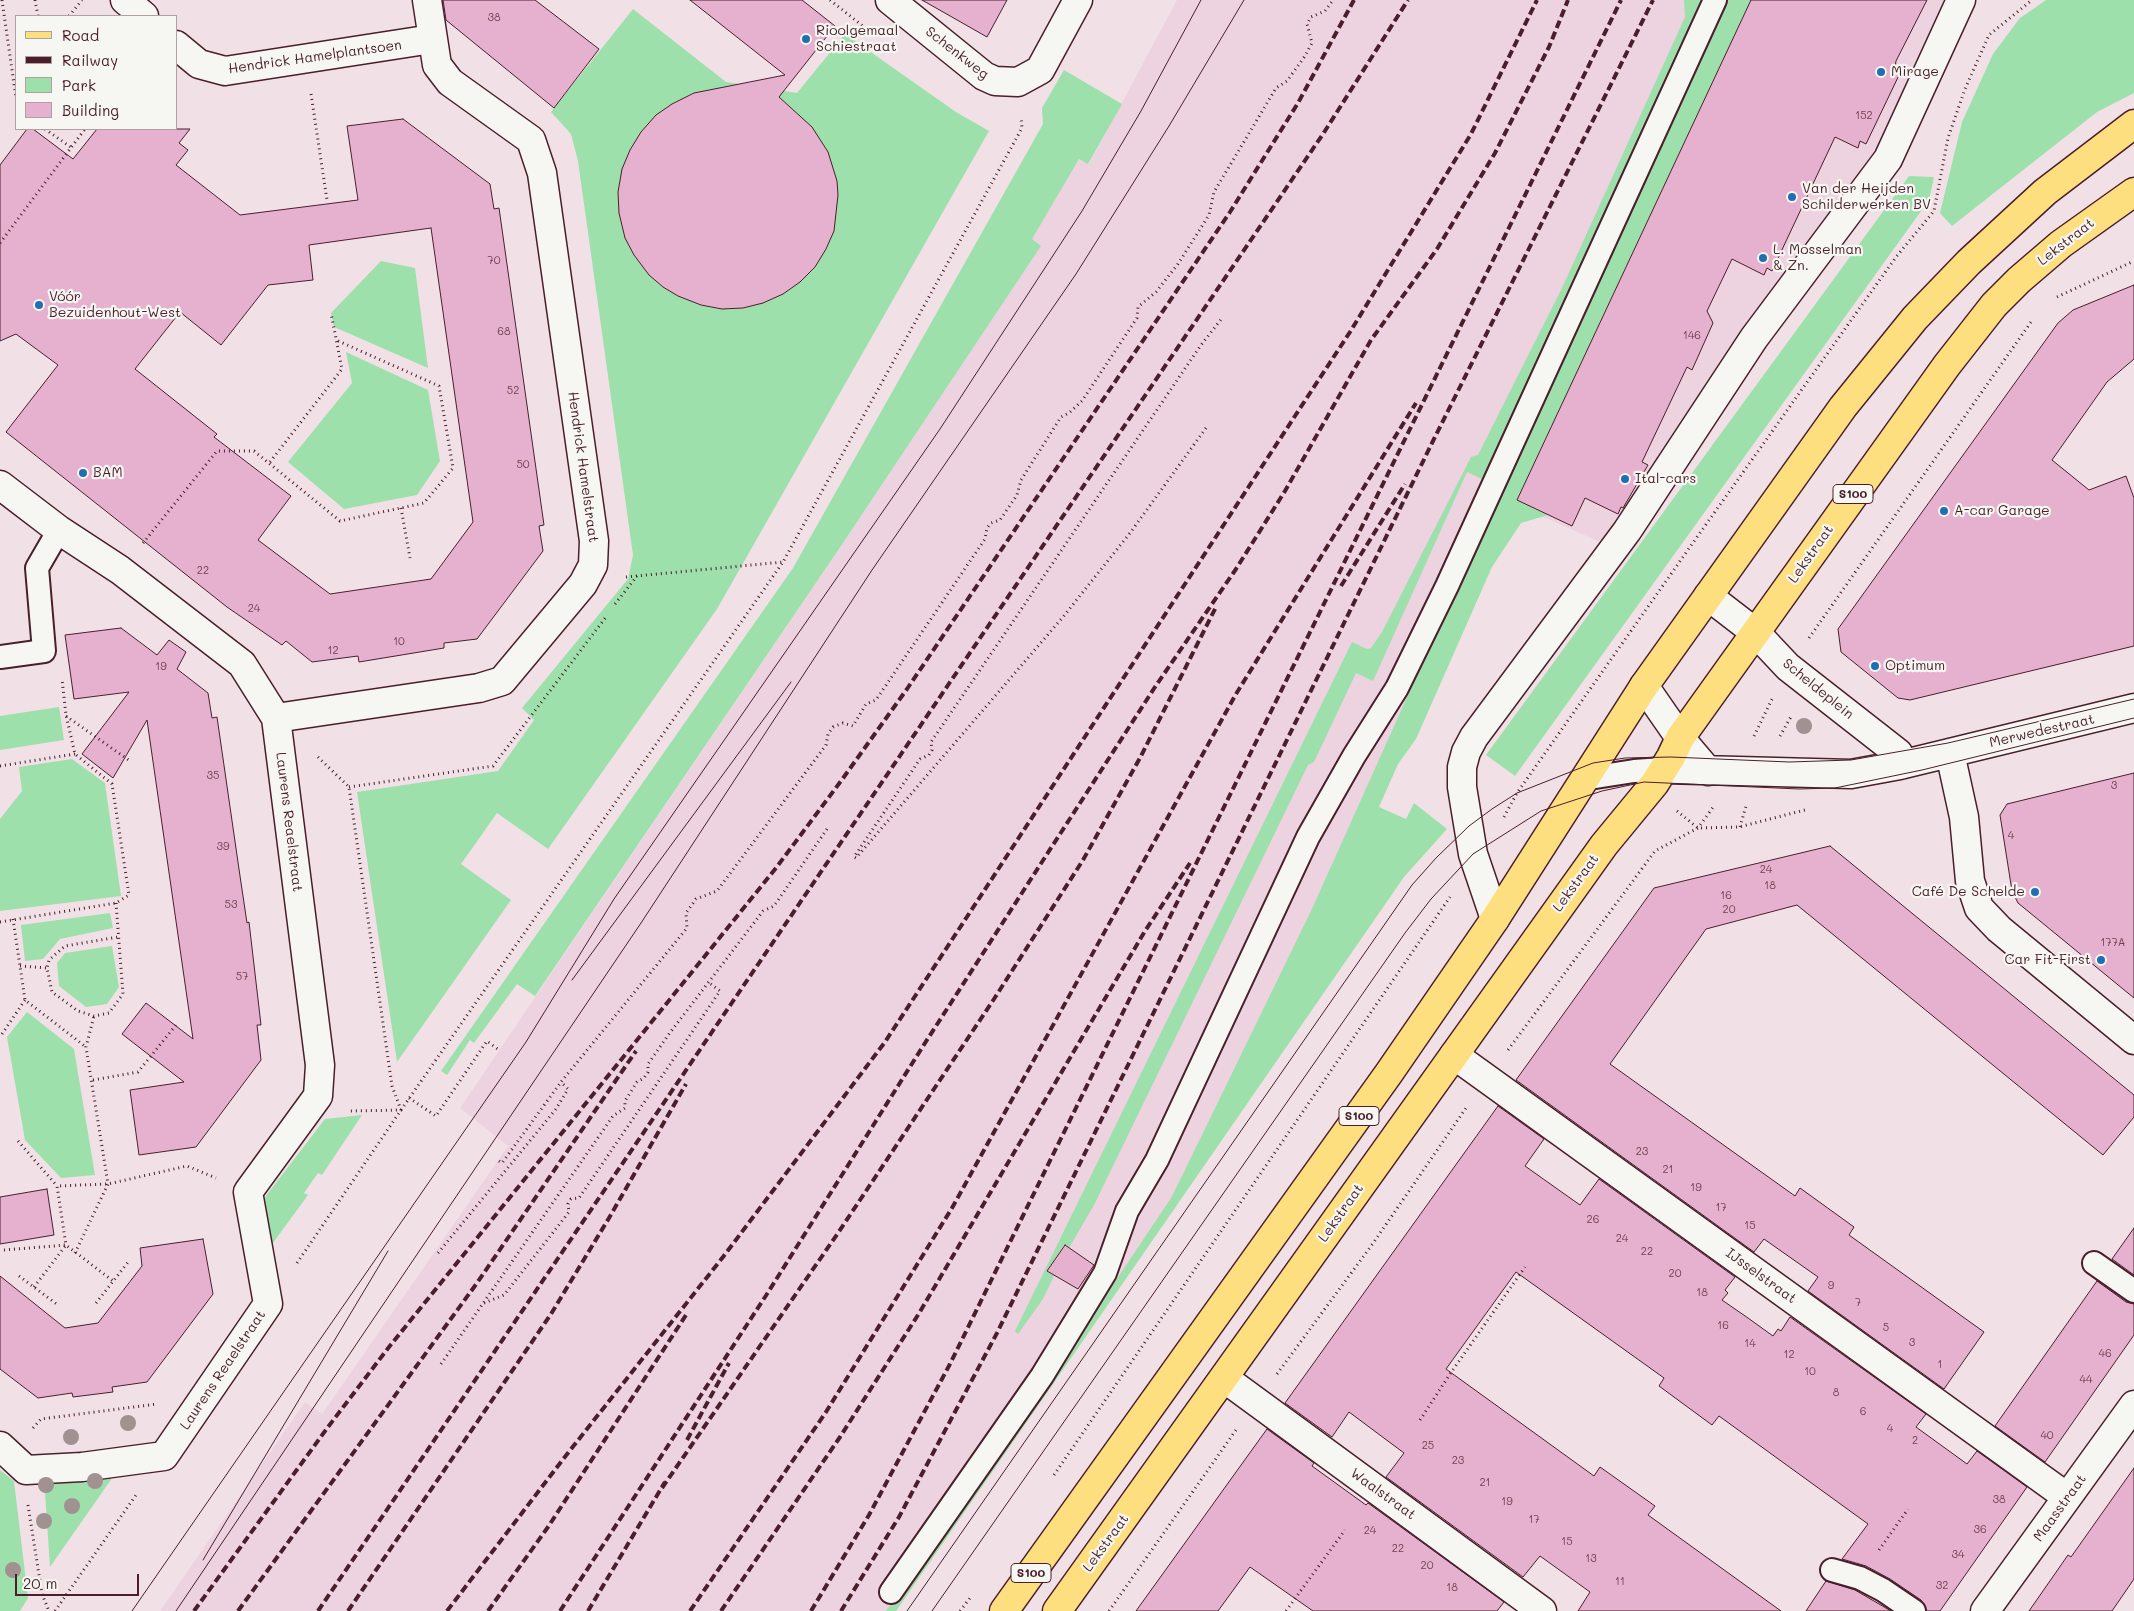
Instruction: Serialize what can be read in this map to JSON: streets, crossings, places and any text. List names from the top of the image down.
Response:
{
  "streets": {
    "main road": ["Lekstraat", "S100"],
    "street": [
      "Schenkweg",
      "Hendrick Hamelplantsoen",
      "Hendrick Hamelstraat",
      "Scheldeplein",
      "Merwedestraat",
      "Laurens Reaelstraat",
      "IJsselstraat",
      "Waalstraat",
      "Maasstraat"
    ]
  },
  "crossings": [
    ["Hendrick Hamelplantsoen", "Hendrick Hamelstraat"],
    ["Lekstraat", "Scheldeplein"],
    ["Lekstraat", "IJsselstraat"],
    ["Lekstraat", "Waalstraat"],
    ["Hendrick Hamelstraat", "Laurens Reaelstraat"],
    ["S100", "Scheldeplein"],
    ["IJsselstraat", "Maasstraat"]
  ],
  "places": [
    "Rioolgemaal Schiestraat",
    "Mirage",
    "Van der Heijden Schilderwerken BV",
    "L. Mosselman & Zn.",
    "Vóór Bezuidenhout-West",
    "BAM",
    "Ital-cars",
    "A-car Garage",
    "Optimum",
    "Café De Schelde",
    "Car Fit-First"
  ],
  "house_numbers": [
    "38",
    "152",
    "70",
    "68",
    "146",
    "52",
    "50",
    "22",
    "24",
    "10",
    "12",
    "19",
    "35",
    "3",
    "4",
    "39",
    "24",
    "18",
    "16",
    "53",
    "20",
    "177A",
    "57",
    "23",
    "21",
    "19",
    "17",
    "26",
    "15",
    "24",
    "22",
    "20",
    "9",
    "18",
    "7",
    "16",
    "5",
    "3",
    "14",
    "46",
    "12",
    "1",
    "10",
    "44",
    "8",
    "6",
    "4",
    "40",
    "2",
    "25",
    "23",
    "21",
    "38",
    "19",
    "17",
    "36",
    "24",
    "15",
    "22",
    "34",
    "13",
    "20",
    "11",
    "32",
    "18"
  ],
  "legend": [
    "Road",
    "Railway",
    "Park",
    "Building"
  ],
  "scale_bar": "20 m"
}
